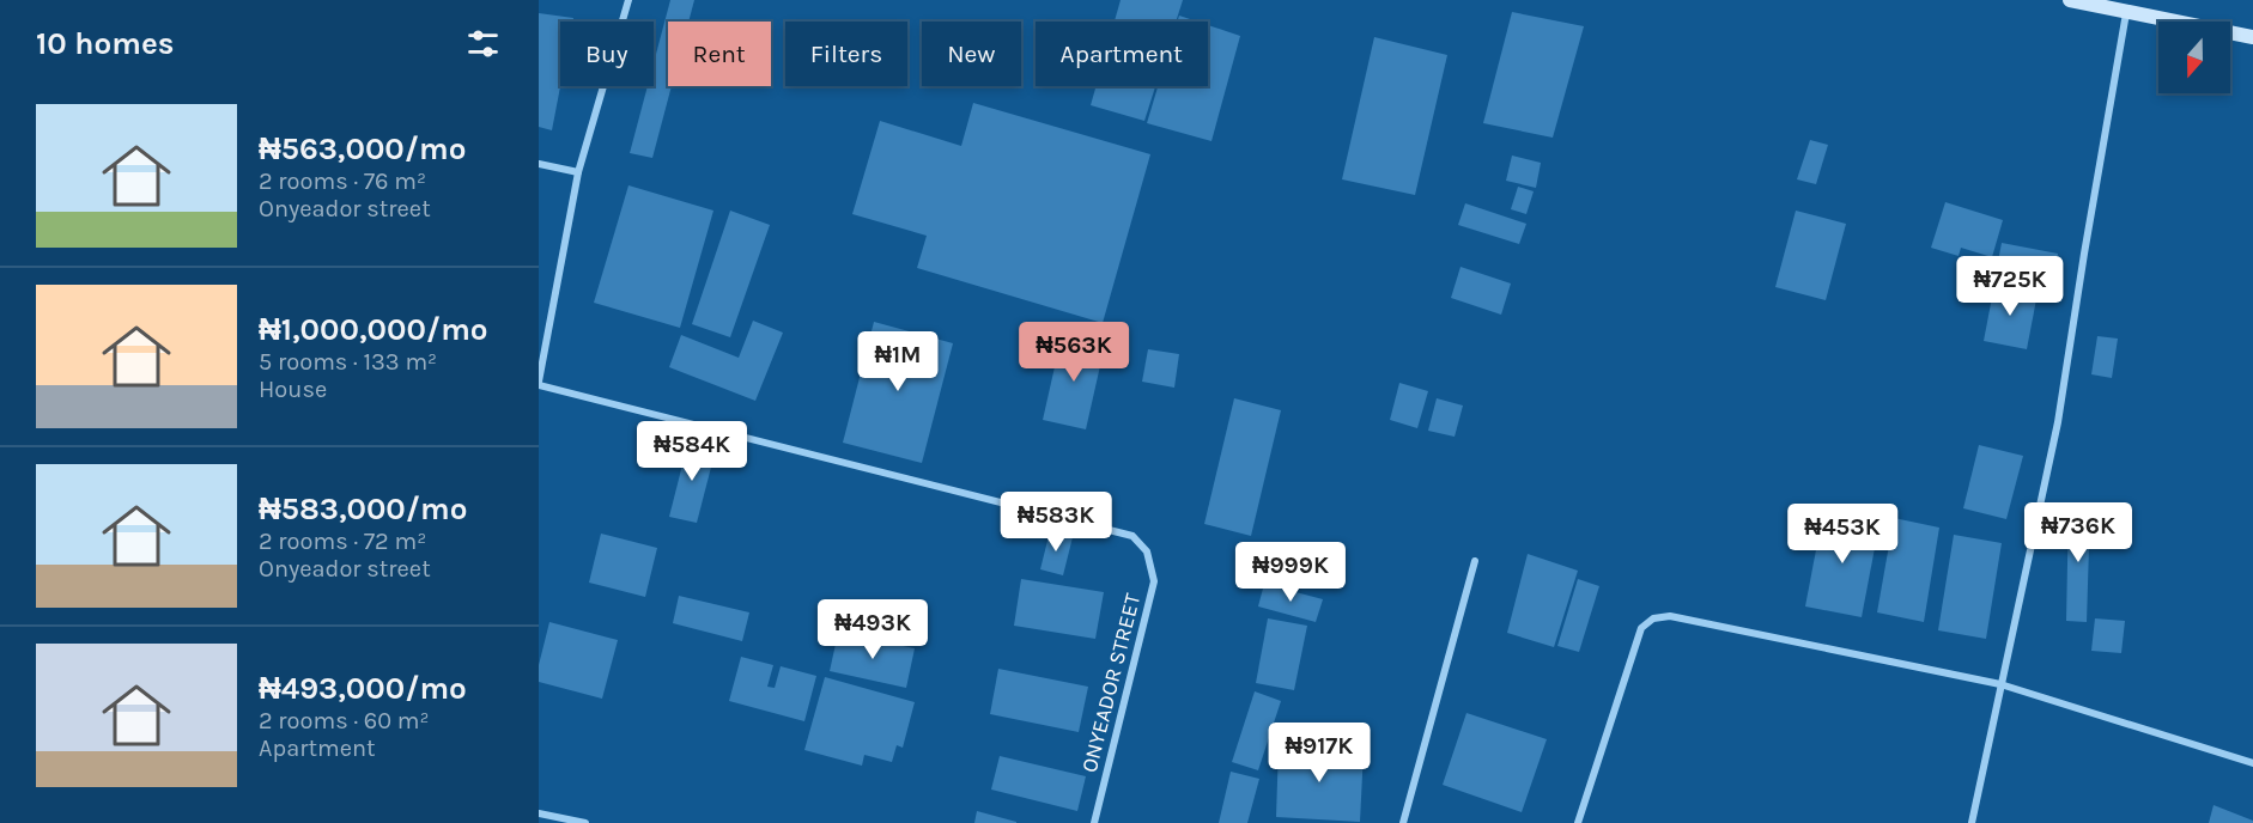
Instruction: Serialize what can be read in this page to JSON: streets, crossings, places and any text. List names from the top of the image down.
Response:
{
  "streets": {
    "street": ["ONYEADOR STREET"]
  },
  "north": "bottom",
  "page": {
    "heading": "10 homes",
    "chip": [
      "Buy",
      "Rent",
      "Filters",
      "New",
      "Apartment"
    ],
    "list": [
      {
        "name": "₦563,000/mo",
        "note": "2 rooms · 76 m² · Onyeador street"
      },
      {
        "name": "₦1,000,000/mo",
        "note": "5 rooms · 133 m² · House"
      },
      {
        "name": "₦583,000/mo",
        "note": "2 rooms · 72 m² · Onyeador street"
      },
      {
        "name": "₦493,000/mo",
        "note": "2 rooms · 60 m² · Apartment"
      }
    ],
    "price": [
      "₦725K",
      "₦563K",
      "₦1M",
      "₦584K",
      "₦583K",
      "₦736K",
      "₦453K",
      "₦999K",
      "₦493K",
      "₦917K"
    ]
  }
}
